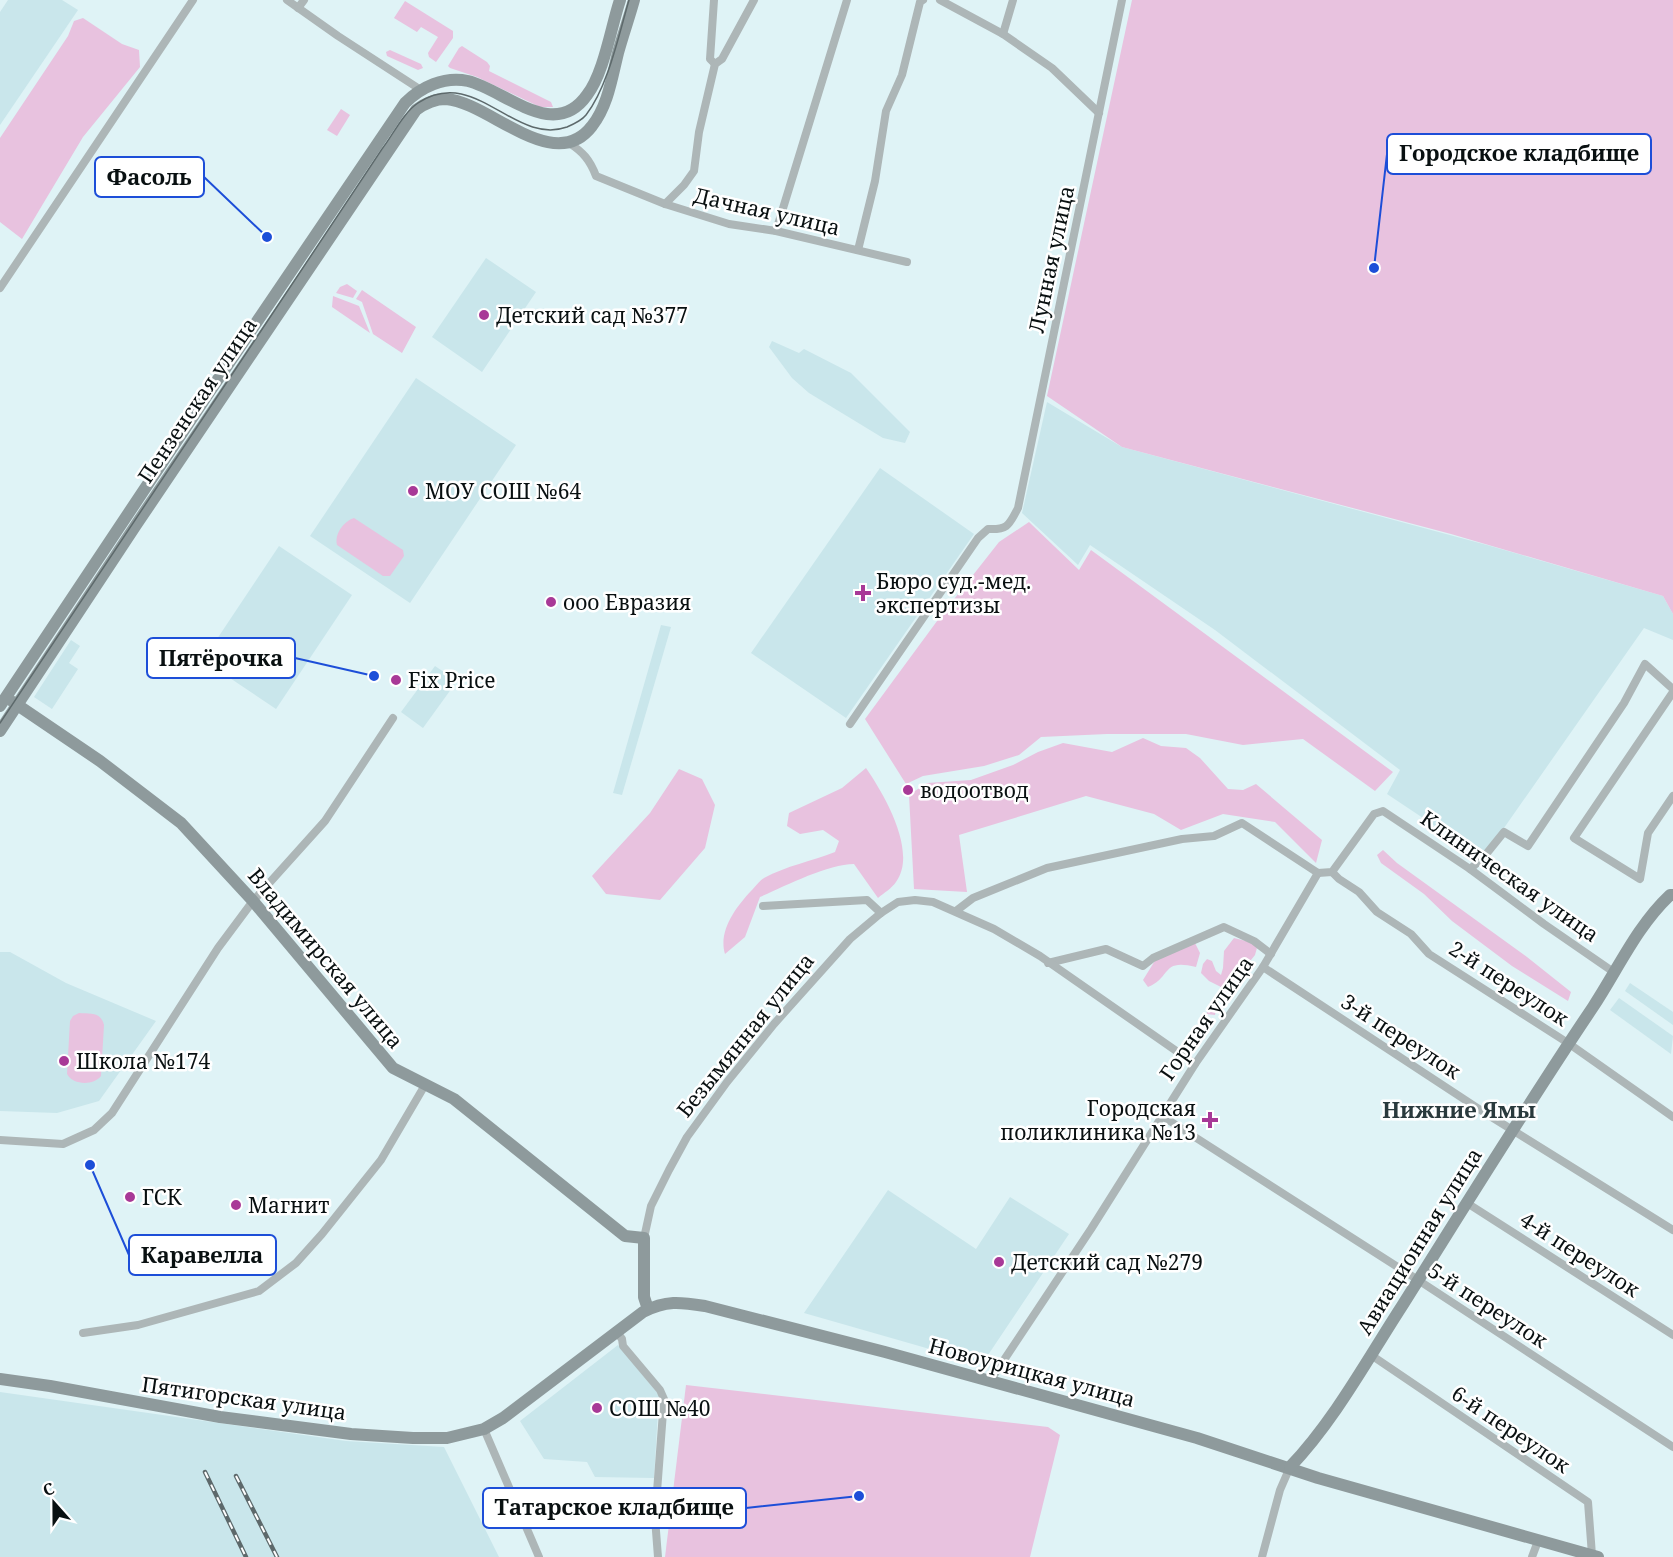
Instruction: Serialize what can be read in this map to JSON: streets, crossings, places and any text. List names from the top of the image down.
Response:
{
  "streets": {
    "main road": [
      "Пензенская улица",
      "Владимирская улица",
      "Безымянная улица",
      "Авиационная улица",
      "Новоурицкая улица",
      "Пятигорская улица"
    ],
    "street": [
      "Дачная улица",
      "Лунная улица",
      "Клиническая улица",
      "2-й переулок",
      "Горная улица",
      "3-й переулок",
      "4-й переулок",
      "5-й переулок",
      "6-й переулок"
    ]
  },
  "crossings": [
    ["Пензенская улица", "Владимирская улица"],
    ["Клиническая улица", "2-й переулок"],
    ["Клиническая улица", "Авиационная улица"],
    ["Владимирская улица", "Безымянная улица"],
    ["2-й переулок", "Авиационная улица"],
    ["Горная улица", "Безымянная улица"],
    ["Горная улица", "3-й переулок"],
    ["Горная улица", "5-й переулок"],
    ["Горная улица", "Новоурицкая улица"],
    ["Безымянная улица", "Новоурицкая улица"],
    ["3-й переулок", "Авиационная улица"],
    ["Авиационная улица", "4-й переулок"],
    ["Авиационная улица", "5-й переулок"],
    ["Авиационная улица", "Новоурицкая улица"],
    ["Авиационная улица", "6-й переулок"],
    ["Новоурицкая улица", "Пятигорская улица"],
    ["Новоурицкая улица", "6-й переулок"]
  ],
  "districts": ["Нижние Ямы"],
  "places": {
    "other": [
      "Фасоль",
      "Городское кладбище",
      "Детский сад №377",
      "МОУ СОШ №64",
      "ооо Евразия",
      "Пятёрочка",
      "Fix Price",
      "водоотвод",
      "Школа №174",
      "Каравелла",
      "ГСК",
      "Магнит",
      "Детский сад №279",
      "СОШ №40",
      "Татарское кладбище"
    ],
    "health": ["Бюро суд.-мед. экспертизы", "Городская поликлиника №13"]
  },
  "north": "top"
}
